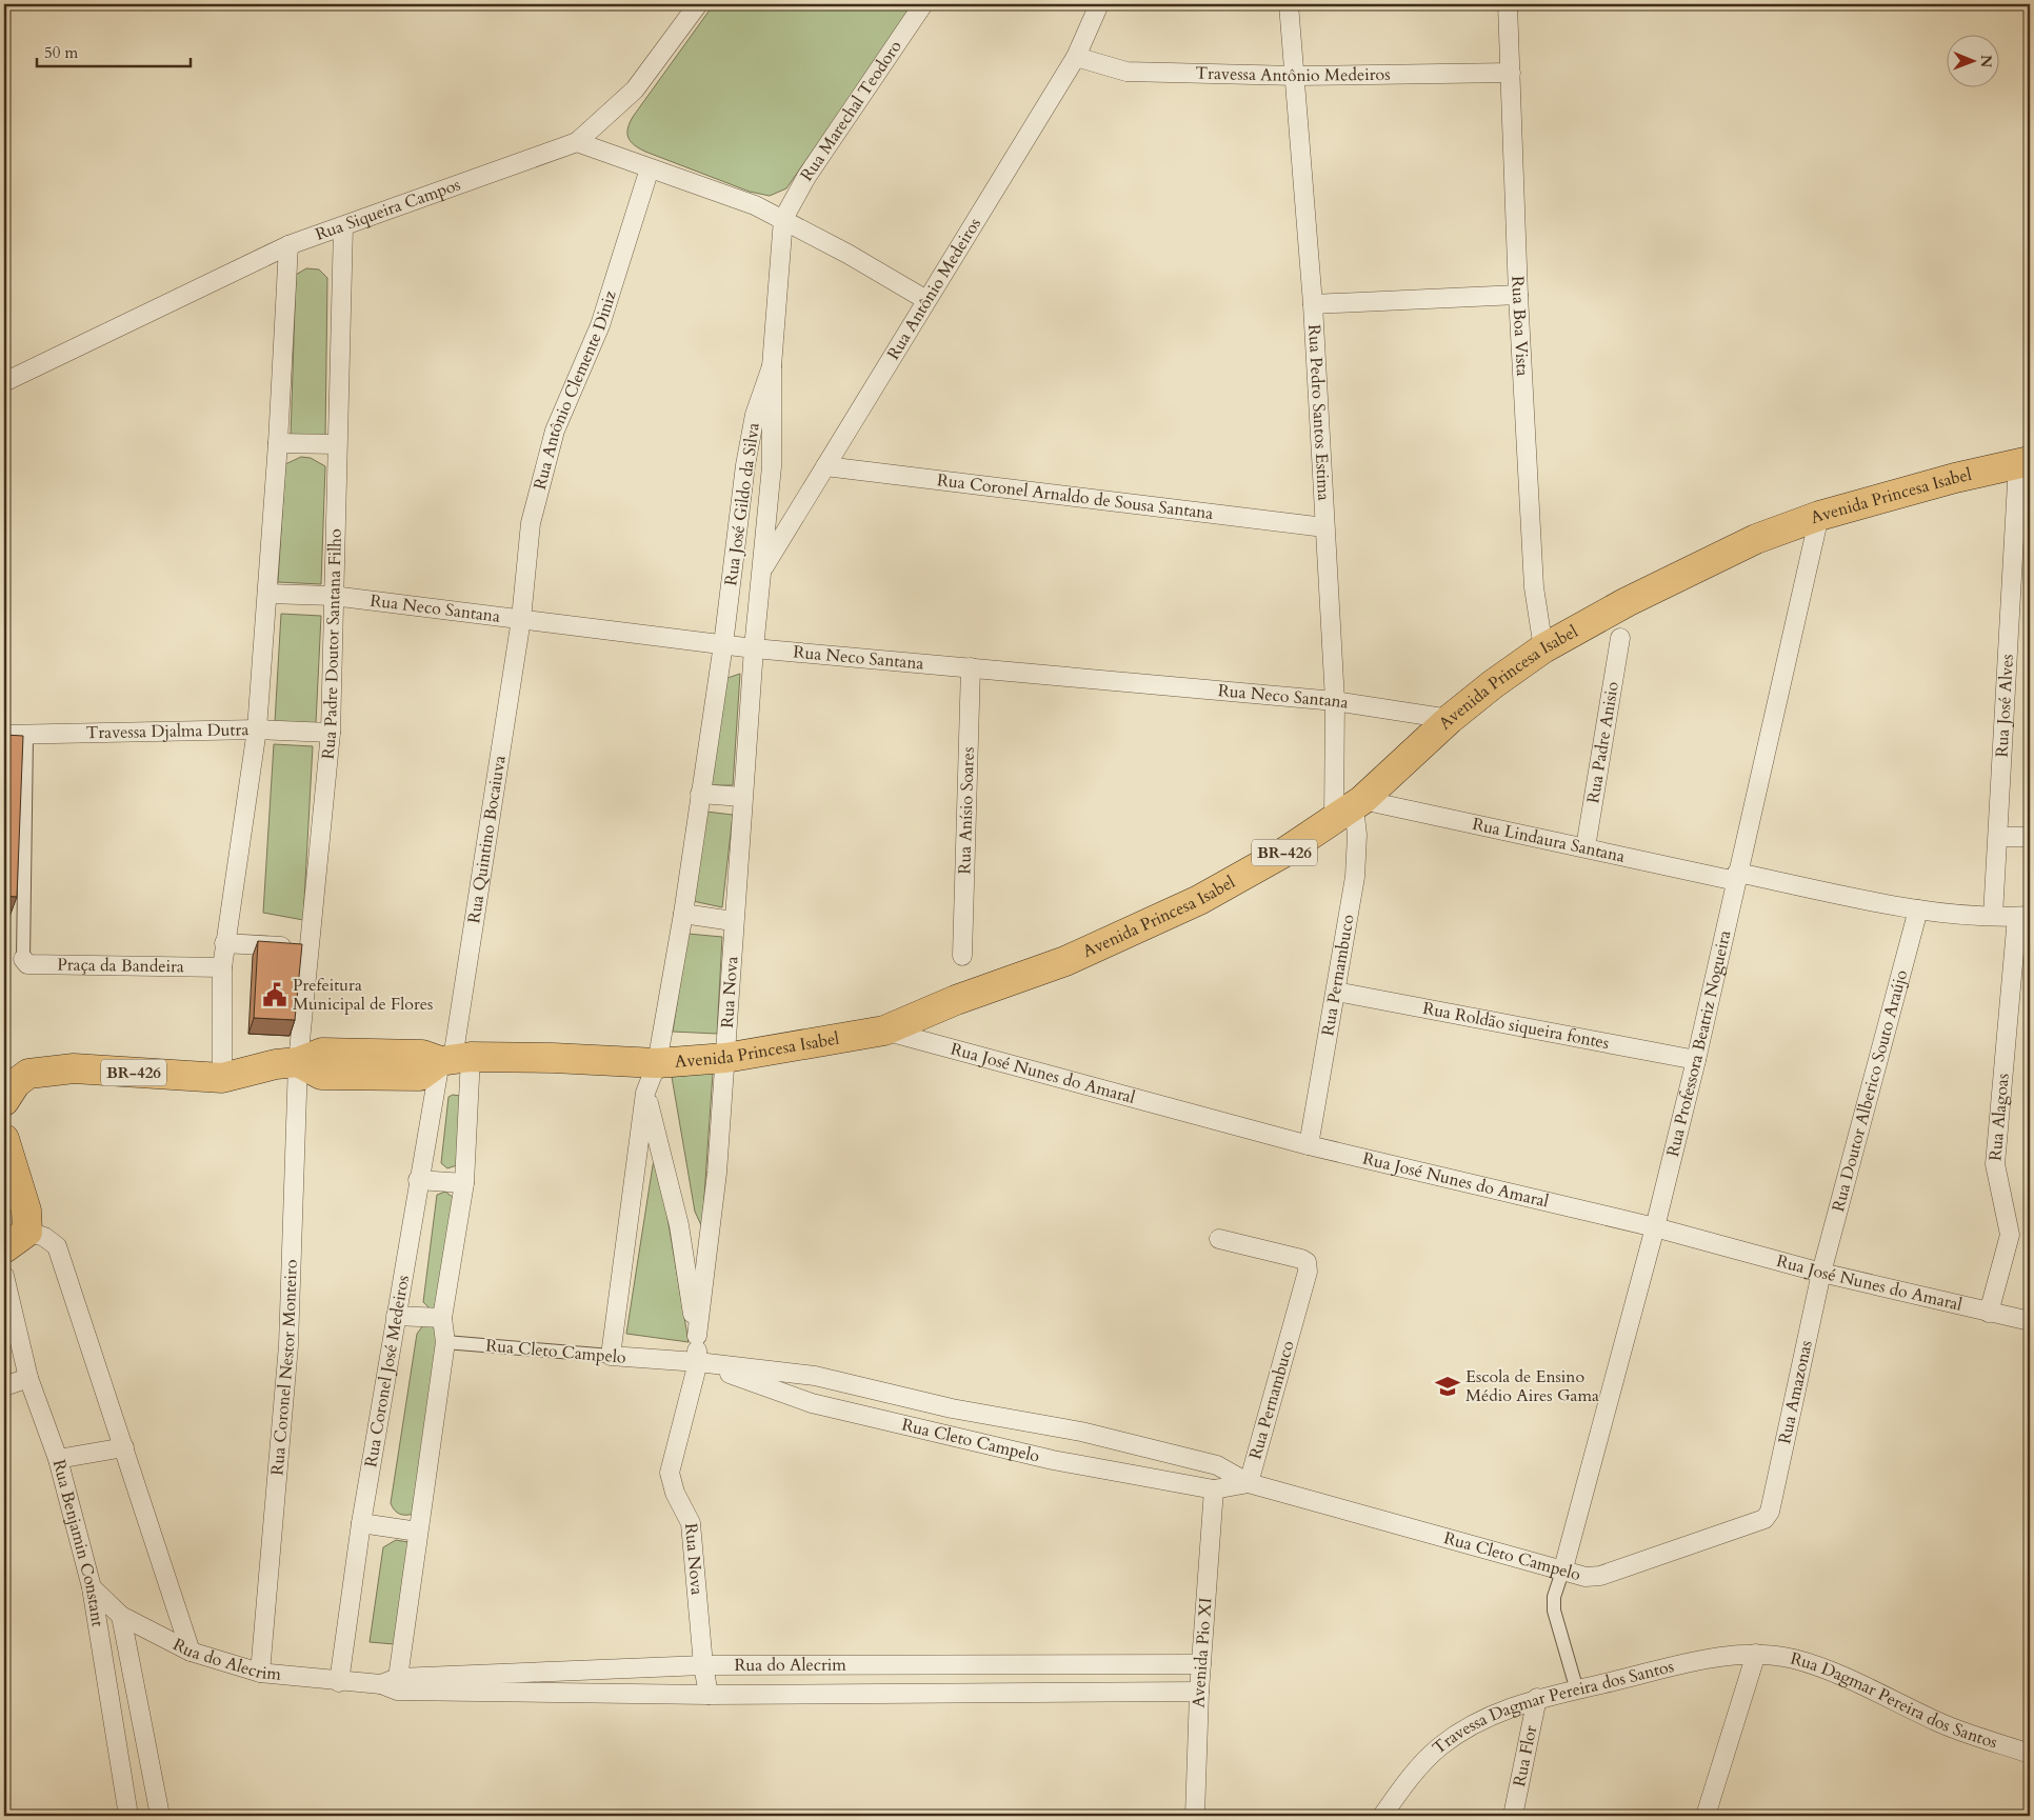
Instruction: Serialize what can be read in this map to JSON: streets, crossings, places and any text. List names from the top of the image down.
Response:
{
  "streets": {
    "main road": ["Avenida Princesa Isabel", "BR-426"],
    "street": [
      "Travessa Antônio Medeiros",
      "Rua Marechal Teodoro",
      "Rua Siqueira Campos",
      "Rua Antônio Medeiros",
      "Rua Boa Vista",
      "Rua Antônio Clemente Diniz",
      "Rua Pedro Santos Estima",
      "Rua Coronel Arnaldo de Sousa Santana",
      "Rua José Gildo da Silva",
      "Rua Neco Santana",
      "Rua Padre Doutor Santana Filho",
      "Rua José Alves",
      "Travessa Djalma Dutra",
      "Rua Padre Anisio",
      "Rua Anísio Soares",
      "Rua Quintino Bocaiuva",
      "Rua Lindaura Santana",
      "Praça da Bandeira",
      "Rua Pernambuco",
      "Rua Nova",
      "Rua Roldão siqueira fontes",
      "Rua Professora Beatriz Nogueira",
      "Rua José Nunes do Amaral",
      "Rua Doutor Alberico Souto Araújo",
      "Rua Alagoas",
      "Rua Cleto Campelo",
      "Rua Coronel Nestor Monteiro",
      "Rua Coronel José Medeiros",
      "Rua Amazonas",
      "Rua Benjamin Constant",
      "Avenida Pio XI",
      "Rua do Alecrim",
      "Rua Dagmar Pereira dos Santos",
      "Travessa Dagmar Pereira dos Santos",
      "Rua Flor"
    ]
  },
  "crossings": [
    ["Travessa Antônio Medeiros", "Rua Antônio Medeiros"],
    ["Travessa Antônio Medeiros", "Rua Boa Vista"],
    ["Travessa Antônio Medeiros", "Rua Pedro Santos Estima"],
    ["Rua Marechal Teodoro", "Rua José Gildo da Silva"],
    ["Rua Siqueira Campos", "Rua Padre Doutor Santana Filho"],
    ["Rua Antônio Medeiros", "Rua Coronel Arnaldo de Sousa Santana"],
    ["Rua Antônio Medeiros", "Rua José Gildo da Silva"],
    ["Rua Boa Vista", "Avenida Princesa Isabel"],
    ["Rua Antônio Clemente Diniz", "Rua Neco Santana"],
    ["Rua Antônio Clemente Diniz", "Rua Quintino Bocaiuva"],
    ["Rua Pedro Santos Estima", "Rua Coronel Arnaldo de Sousa Santana"],
    ["Rua Pedro Santos Estima", "Avenida Princesa Isabel"],
    ["Rua Pedro Santos Estima", "Rua Neco Santana"],
    ["Rua Pedro Santos Estima", "Rua Lindaura Santana"],
    ["Rua Pedro Santos Estima", "Rua Pernambuco"],
    ["Avenida Princesa Isabel", "Rua Neco Santana"],
    ["Avenida Princesa Isabel", "Rua Padre Doutor Santana Filho"],
    ["Avenida Princesa Isabel", "Rua José Alves"],
    ["Avenida Princesa Isabel", "Rua Quintino Bocaiuva"],
    ["Avenida Princesa Isabel", "Rua Lindaura Santana"],
    ["Avenida Princesa Isabel", "Rua Pernambuco"],
    ["Avenida Princesa Isabel", "Rua Nova"],
    ["Avenida Princesa Isabel", "Rua Professora Beatriz Nogueira"],
    ["Avenida Princesa Isabel", "Rua José Nunes do Amaral"],
    ["Avenida Princesa Isabel", "Rua Coronel Nestor Monteiro"],
    ["Avenida Princesa Isabel", "Rua Coronel José Medeiros"],
    ["Rua José Gildo da Silva", "Rua Neco Santana"],
    ["Rua José Gildo da Silva", "Rua Nova"],
    ["Rua Neco Santana", "Rua Padre Doutor Santana Filho"],
    ["Rua Neco Santana", "Rua Anísio Soares"],
    ["Rua Neco Santana", "Rua Quintino Bocaiuva"],
    ["Rua Neco Santana", "Rua Nova"],
    ["Rua Padre Doutor Santana Filho", "Travessa Djalma Dutra"],
    ["Rua Padre Doutor Santana Filho", "Rua Coronel Nestor Monteiro"],
    ["Rua José Alves", "Rua Lindaura Santana"],
    ["Rua Padre Anisio", "Rua Lindaura Santana"],
    ["Rua Quintino Bocaiuva", "Rua Coronel José Medeiros"],
    ["Rua Lindaura Santana", "Rua Pernambuco"],
    ["Rua Lindaura Santana", "Rua Professora Beatriz Nogueira"],
    ["Rua Lindaura Santana", "Rua Doutor Alberico Souto Araújo"],
    ["Rua Lindaura Santana", "Rua Alagoas"],
    ["Rua Pernambuco", "Rua Roldão siqueira fontes"],
    ["Rua Pernambuco", "Rua José Nunes do Amaral"],
    ["Rua Pernambuco", "Rua Cleto Campelo"],
    ["Rua Nova", "Rua Cleto Campelo"],
    ["Rua Nova", "Rua do Alecrim"],
    ["Rua Roldão siqueira fontes", "Rua Professora Beatriz Nogueira"],
    ["Rua Professora Beatriz Nogueira", "Rua José Nunes do Amaral"],
    ["Rua Professora Beatriz Nogueira", "Rua Cleto Campelo"],
    ["Rua José Nunes do Amaral", "Rua Doutor Alberico Souto Araújo"],
    ["Rua José Nunes do Amaral", "Rua Alagoas"],
    ["Rua José Nunes do Amaral", "Rua Amazonas"],
    ["Rua Doutor Alberico Souto Araújo", "Rua Amazonas"],
    ["Rua Cleto Campelo", "Rua Amazonas"],
    ["Rua Cleto Campelo", "Avenida Pio XI"],
    ["Rua Coronel Nestor Monteiro", "Rua do Alecrim"],
    ["Rua Coronel José Medeiros", "Rua do Alecrim"],
    ["Rua Benjamin Constant", "Rua do Alecrim"],
    ["Avenida Pio XI", "Rua do Alecrim"],
    ["Rua Dagmar Pereira dos Santos", "Travessa Dagmar Pereira dos Santos"],
    ["Travessa Dagmar Pereira dos Santos", "Rua Flor"]
  ],
  "places": {
    "public building": ["Prefeitura Municipal de Flores"],
    "school or university": ["Escola de Ensino Médio Aires Gama"]
  },
  "scale_bar": "50 m",
  "north": "right"
}
